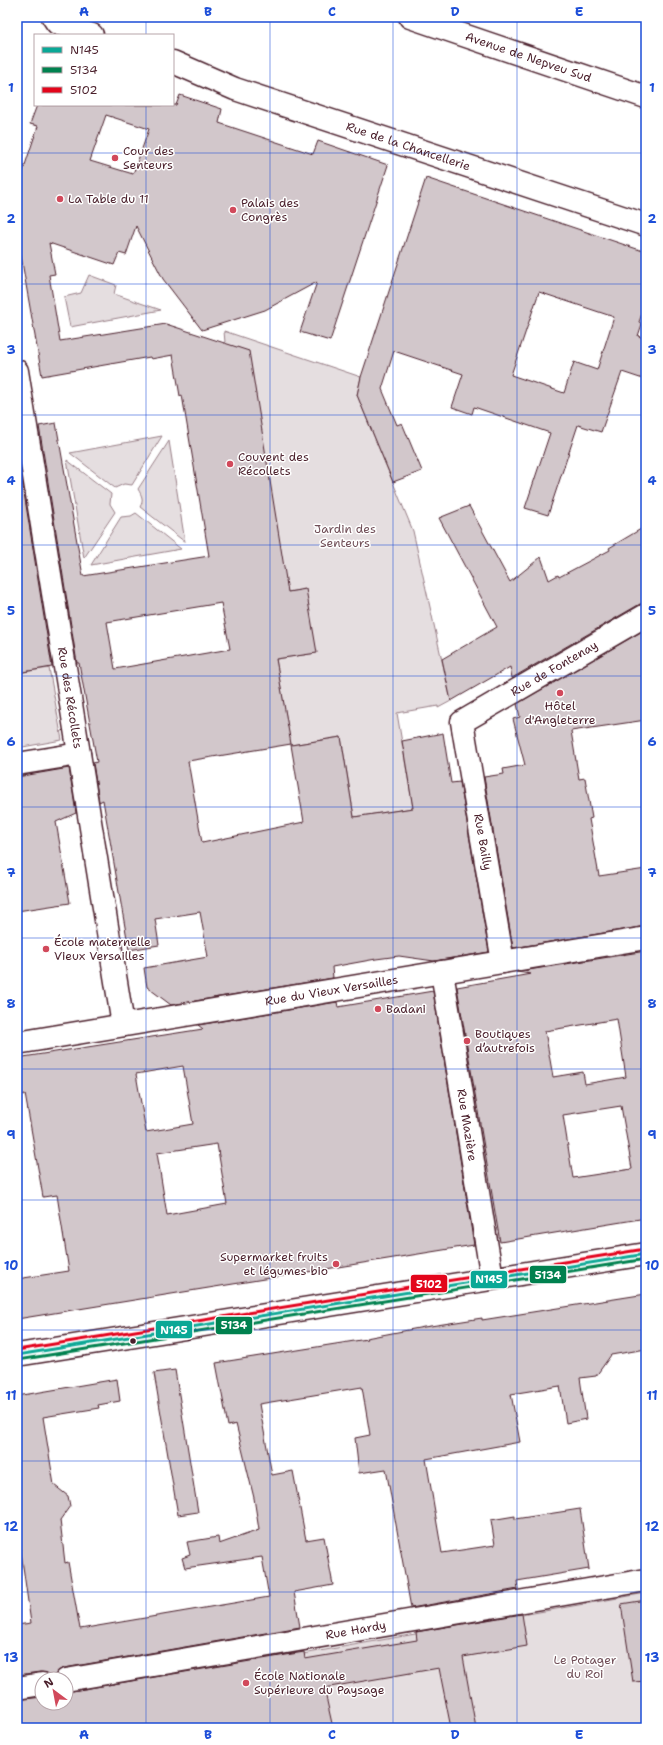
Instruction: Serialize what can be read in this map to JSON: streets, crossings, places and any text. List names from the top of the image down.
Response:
{
  "streets": {
    "street": [
      "Avenue de Nepveu Sud",
      "Rue de la Chancellerie",
      "Rue de Fontenay",
      "Rue des Récollets",
      "Rue Bailly",
      "Rue du Vieux Versailles",
      "Rue Mazière",
      "Rue Hardy"
    ]
  },
  "crossings": [
    ["Rue de Fontenay", "Rue Bailly"],
    ["Rue des Récollets", "Rue du Vieux Versailles"],
    ["Rue Bailly", "Rue du Vieux Versailles"],
    ["Rue du Vieux Versailles", "Rue Mazière"]
  ],
  "parks": ["Jardin des Senteurs", "Le Potager du Roi"],
  "places": [
    "Cour des Senteurs",
    "La Table du 11",
    "Palais des Congrès",
    "Couvent des Récollets",
    "Hôtel d'Angleterre",
    "École maternelle Vieux Versailles",
    "Badani",
    "Boutiques d’autrefois",
    "Supermarket fruits et légumes bio",
    "École Nationale Supérieure du Paysage"
  ],
  "lines": ["transit line 5102", "transit line N145", "transit line 5134"],
  "legend": ["N145", "5134", "5102"],
  "north": "top left",
  "grid": {
    "columns": [
      "A",
      "B",
      "C",
      "D",
      "E"
    ],
    "rows": [
      "1",
      "2",
      "3",
      "4",
      "5",
      "6",
      "7",
      "8",
      "9",
      "10",
      "11",
      "12",
      "13"
    ]
  }
}
